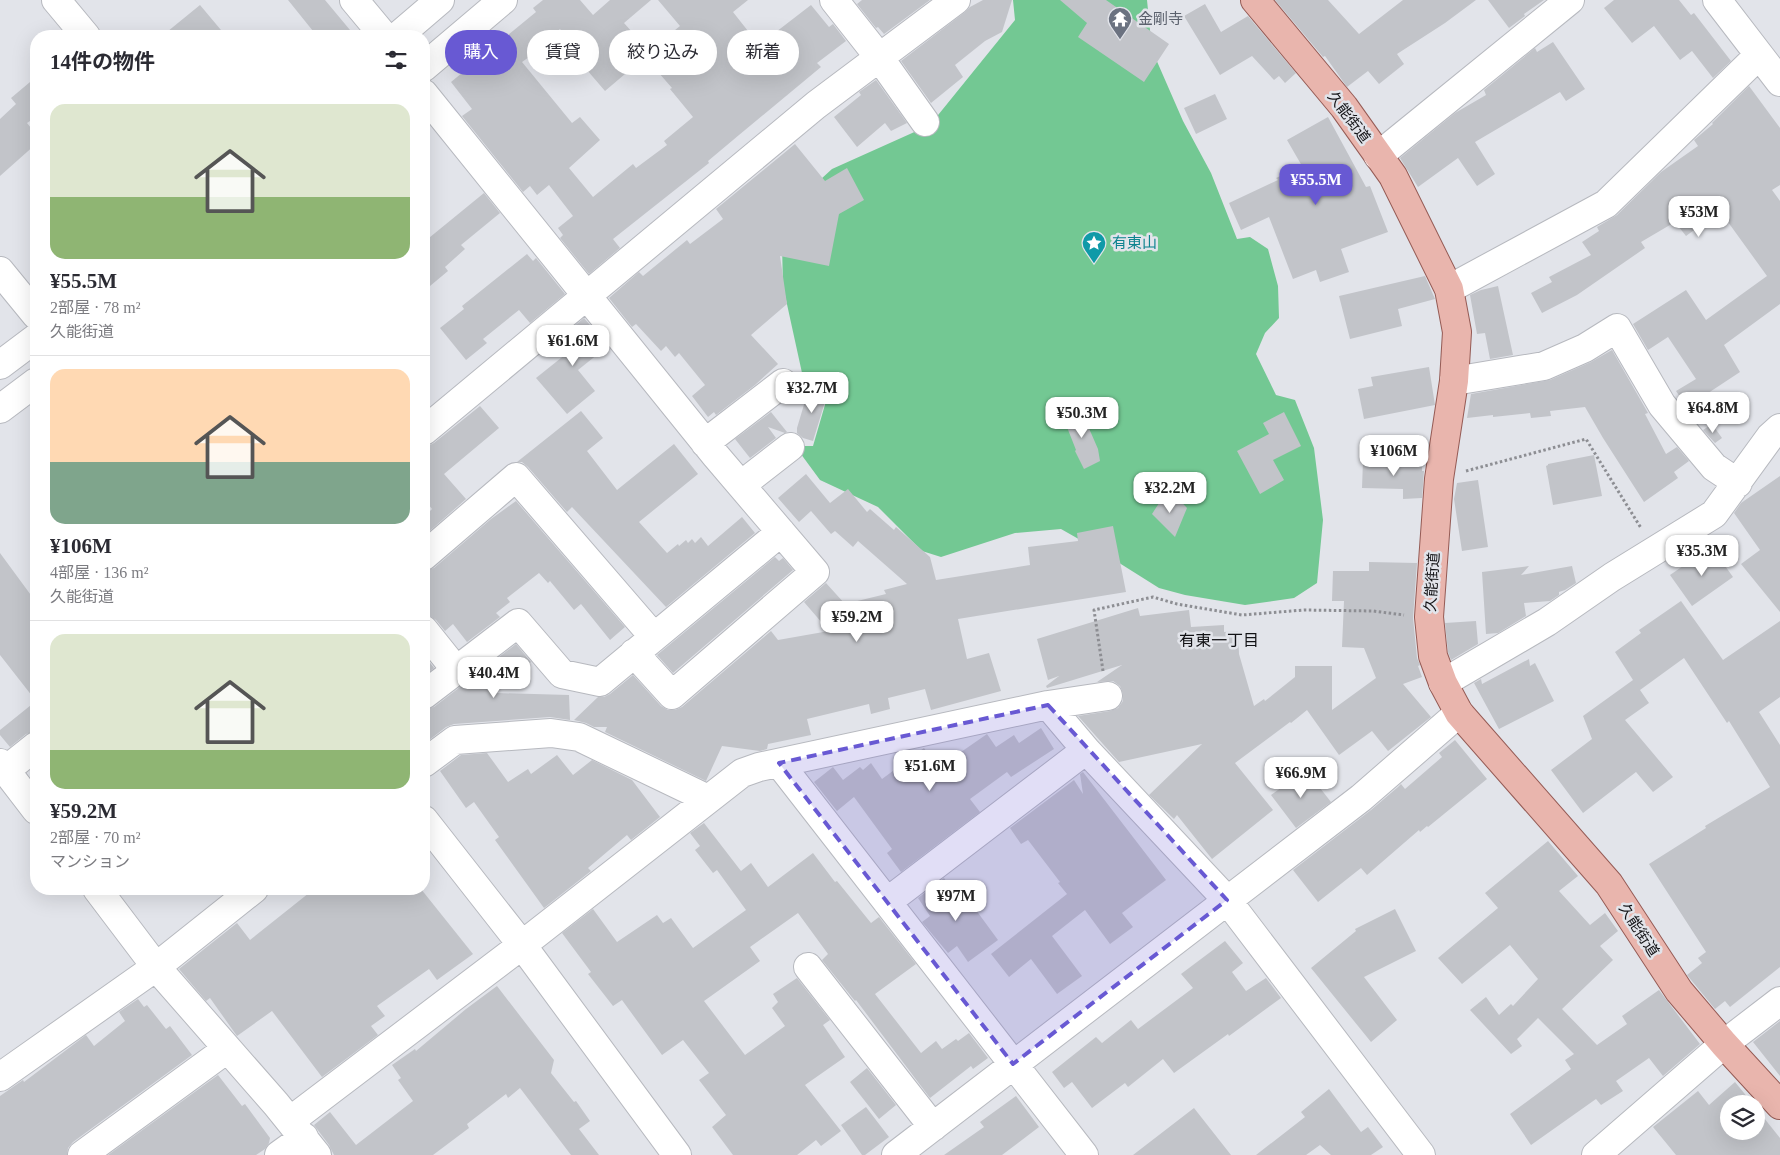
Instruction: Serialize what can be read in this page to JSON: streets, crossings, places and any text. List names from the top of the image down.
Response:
{
  "streets": {
    "main road": ["久能街道"]
  },
  "districts": ["有東一丁目"],
  "places": {
    "temple": ["金剛寺"],
    "place": ["有東山"]
  },
  "page": {
    "chip": [
      "購入",
      "賃貸",
      "絞り込み",
      "新着"
    ],
    "heading": "14件の物件",
    "list": [
      {
        "name": "¥55.5M",
        "note": "2部屋 · 78 m² · 久能街道"
      },
      {
        "name": "¥106M",
        "note": "4部屋 · 136 m² · 久能街道"
      },
      {
        "name": "¥59.2M",
        "note": "2部屋 · 70 m² · マンション"
      }
    ],
    "price": [
      "¥55.5M",
      "¥53M",
      "¥61.6M",
      "¥32.7M",
      "¥64.8M",
      "¥50.3M",
      "¥106M",
      "¥32.2M",
      "¥35.3M",
      "¥59.2M",
      "¥40.4M",
      "¥51.6M",
      "¥66.9M",
      "¥97M"
    ]
  }
}
